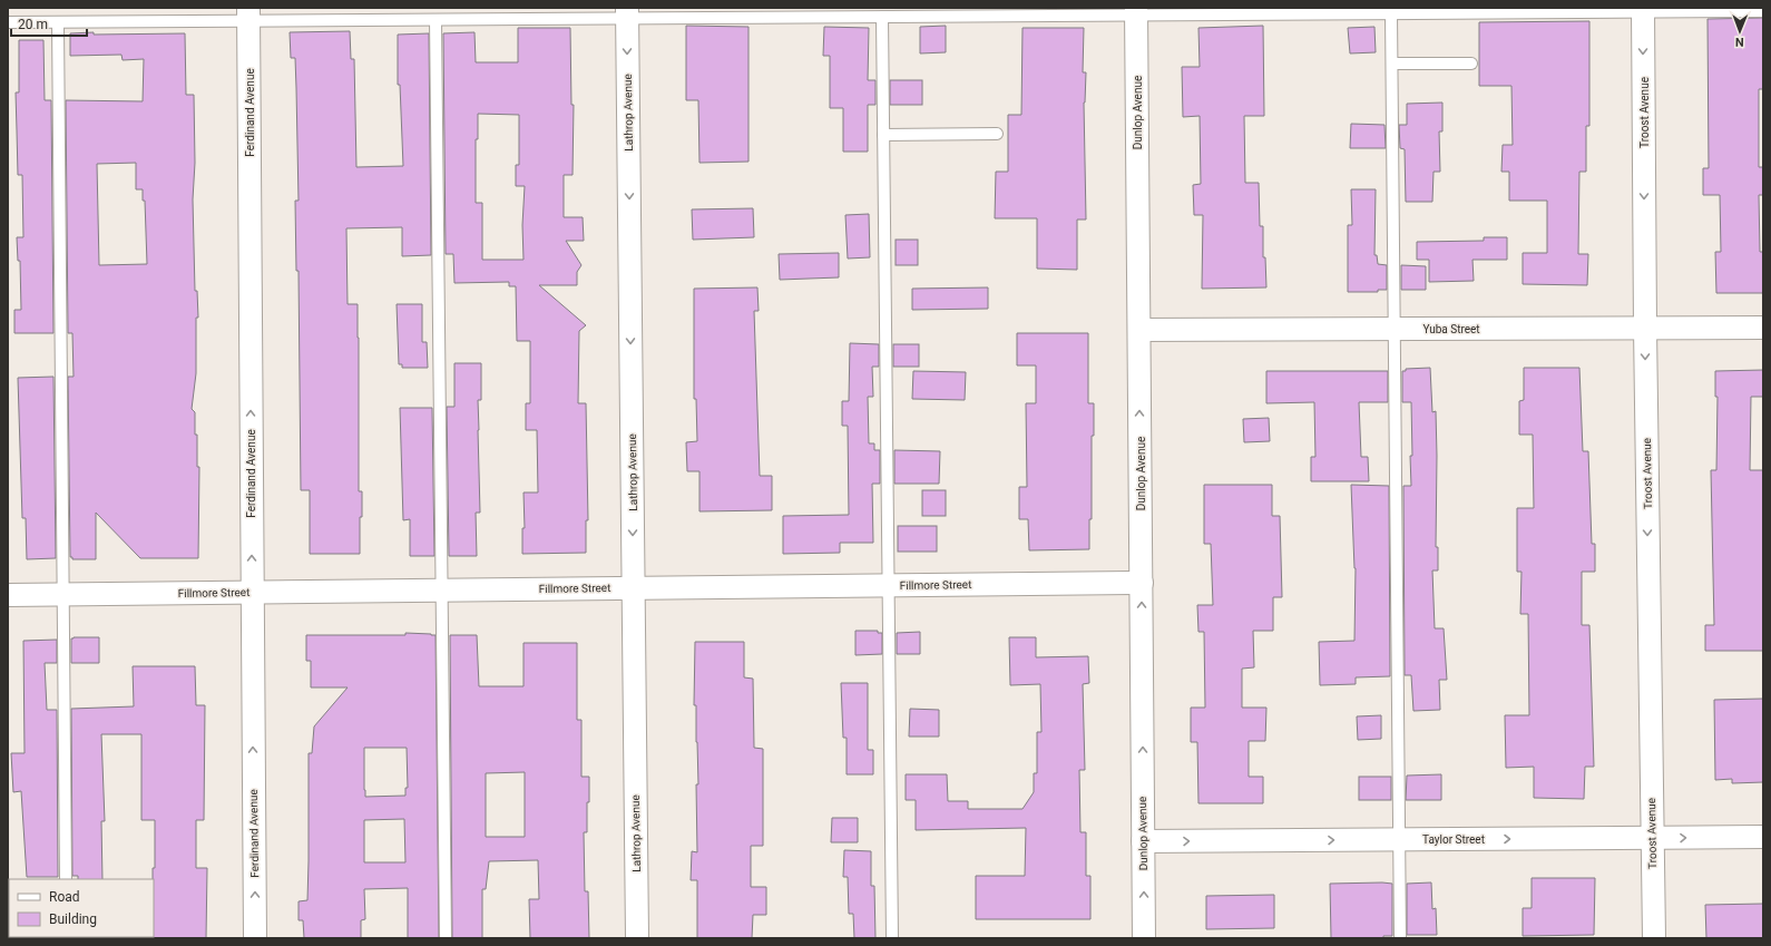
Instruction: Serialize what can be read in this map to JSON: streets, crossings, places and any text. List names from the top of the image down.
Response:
{
  "streets": {
    "street": [
      "Ferdinand Avenue",
      "Lathrop Avenue",
      "Dunlop Avenue",
      "Troost Avenue",
      "Yuba Street",
      "Fillmore Street",
      "Taylor Street"
    ]
  },
  "crossings": [
    ["Ferdinand Avenue", "Fillmore Street"],
    ["Lathrop Avenue", "Fillmore Street"],
    ["Dunlop Avenue", "Yuba Street"],
    ["Dunlop Avenue", "Fillmore Street"],
    ["Dunlop Avenue", "Taylor Street"],
    ["Troost Avenue", "Yuba Street"],
    ["Troost Avenue", "Taylor Street"]
  ],
  "one_way": [
    "Ferdinand Avenue",
    "Lathrop Avenue",
    "Dunlop Avenue",
    "Troost Avenue",
    "Taylor Street"
  ],
  "legend": ["Road", "Building"],
  "scale_bar": "20 m",
  "north": "bottom"
}
